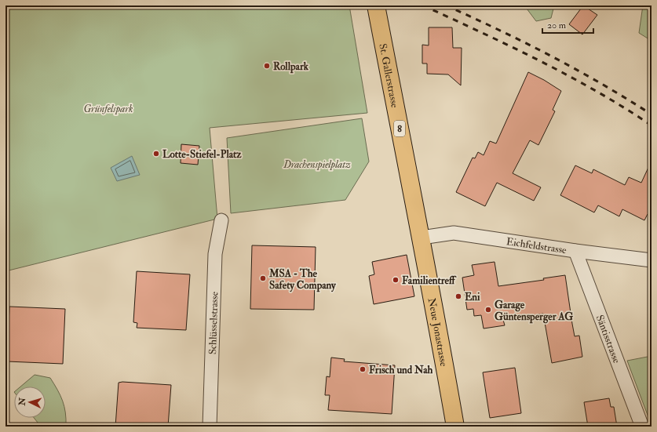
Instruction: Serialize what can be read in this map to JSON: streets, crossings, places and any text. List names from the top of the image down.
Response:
{
  "streets": {
    "main road": ["St. Gallerstrasse", "8", "Neue Jonastrasse"],
    "street": ["Eichfeldstrasse", "Schlüsselstrasse", "Säntisstrasse"]
  },
  "crossings": [
    ["St. Gallerstrasse", "Eichfeldstrasse"],
    ["St. Gallerstrasse", "Neue Jonastrasse"],
    ["Eichfeldstrasse", "Neue Jonastrasse"],
    ["Eichfeldstrasse", "Säntisstrasse"]
  ],
  "parks": ["Grünfelspark", "Drachenspielplatz"],
  "places": [
    "Rollpark",
    "Lotte-Stiefel-Platz",
    "MSA - The Safety Company",
    "Familientreff",
    "Eni",
    "Garage Güntensperger AG",
    "Frisch und Nah"
  ],
  "scale_bar": "20 m",
  "north": "left"
}
